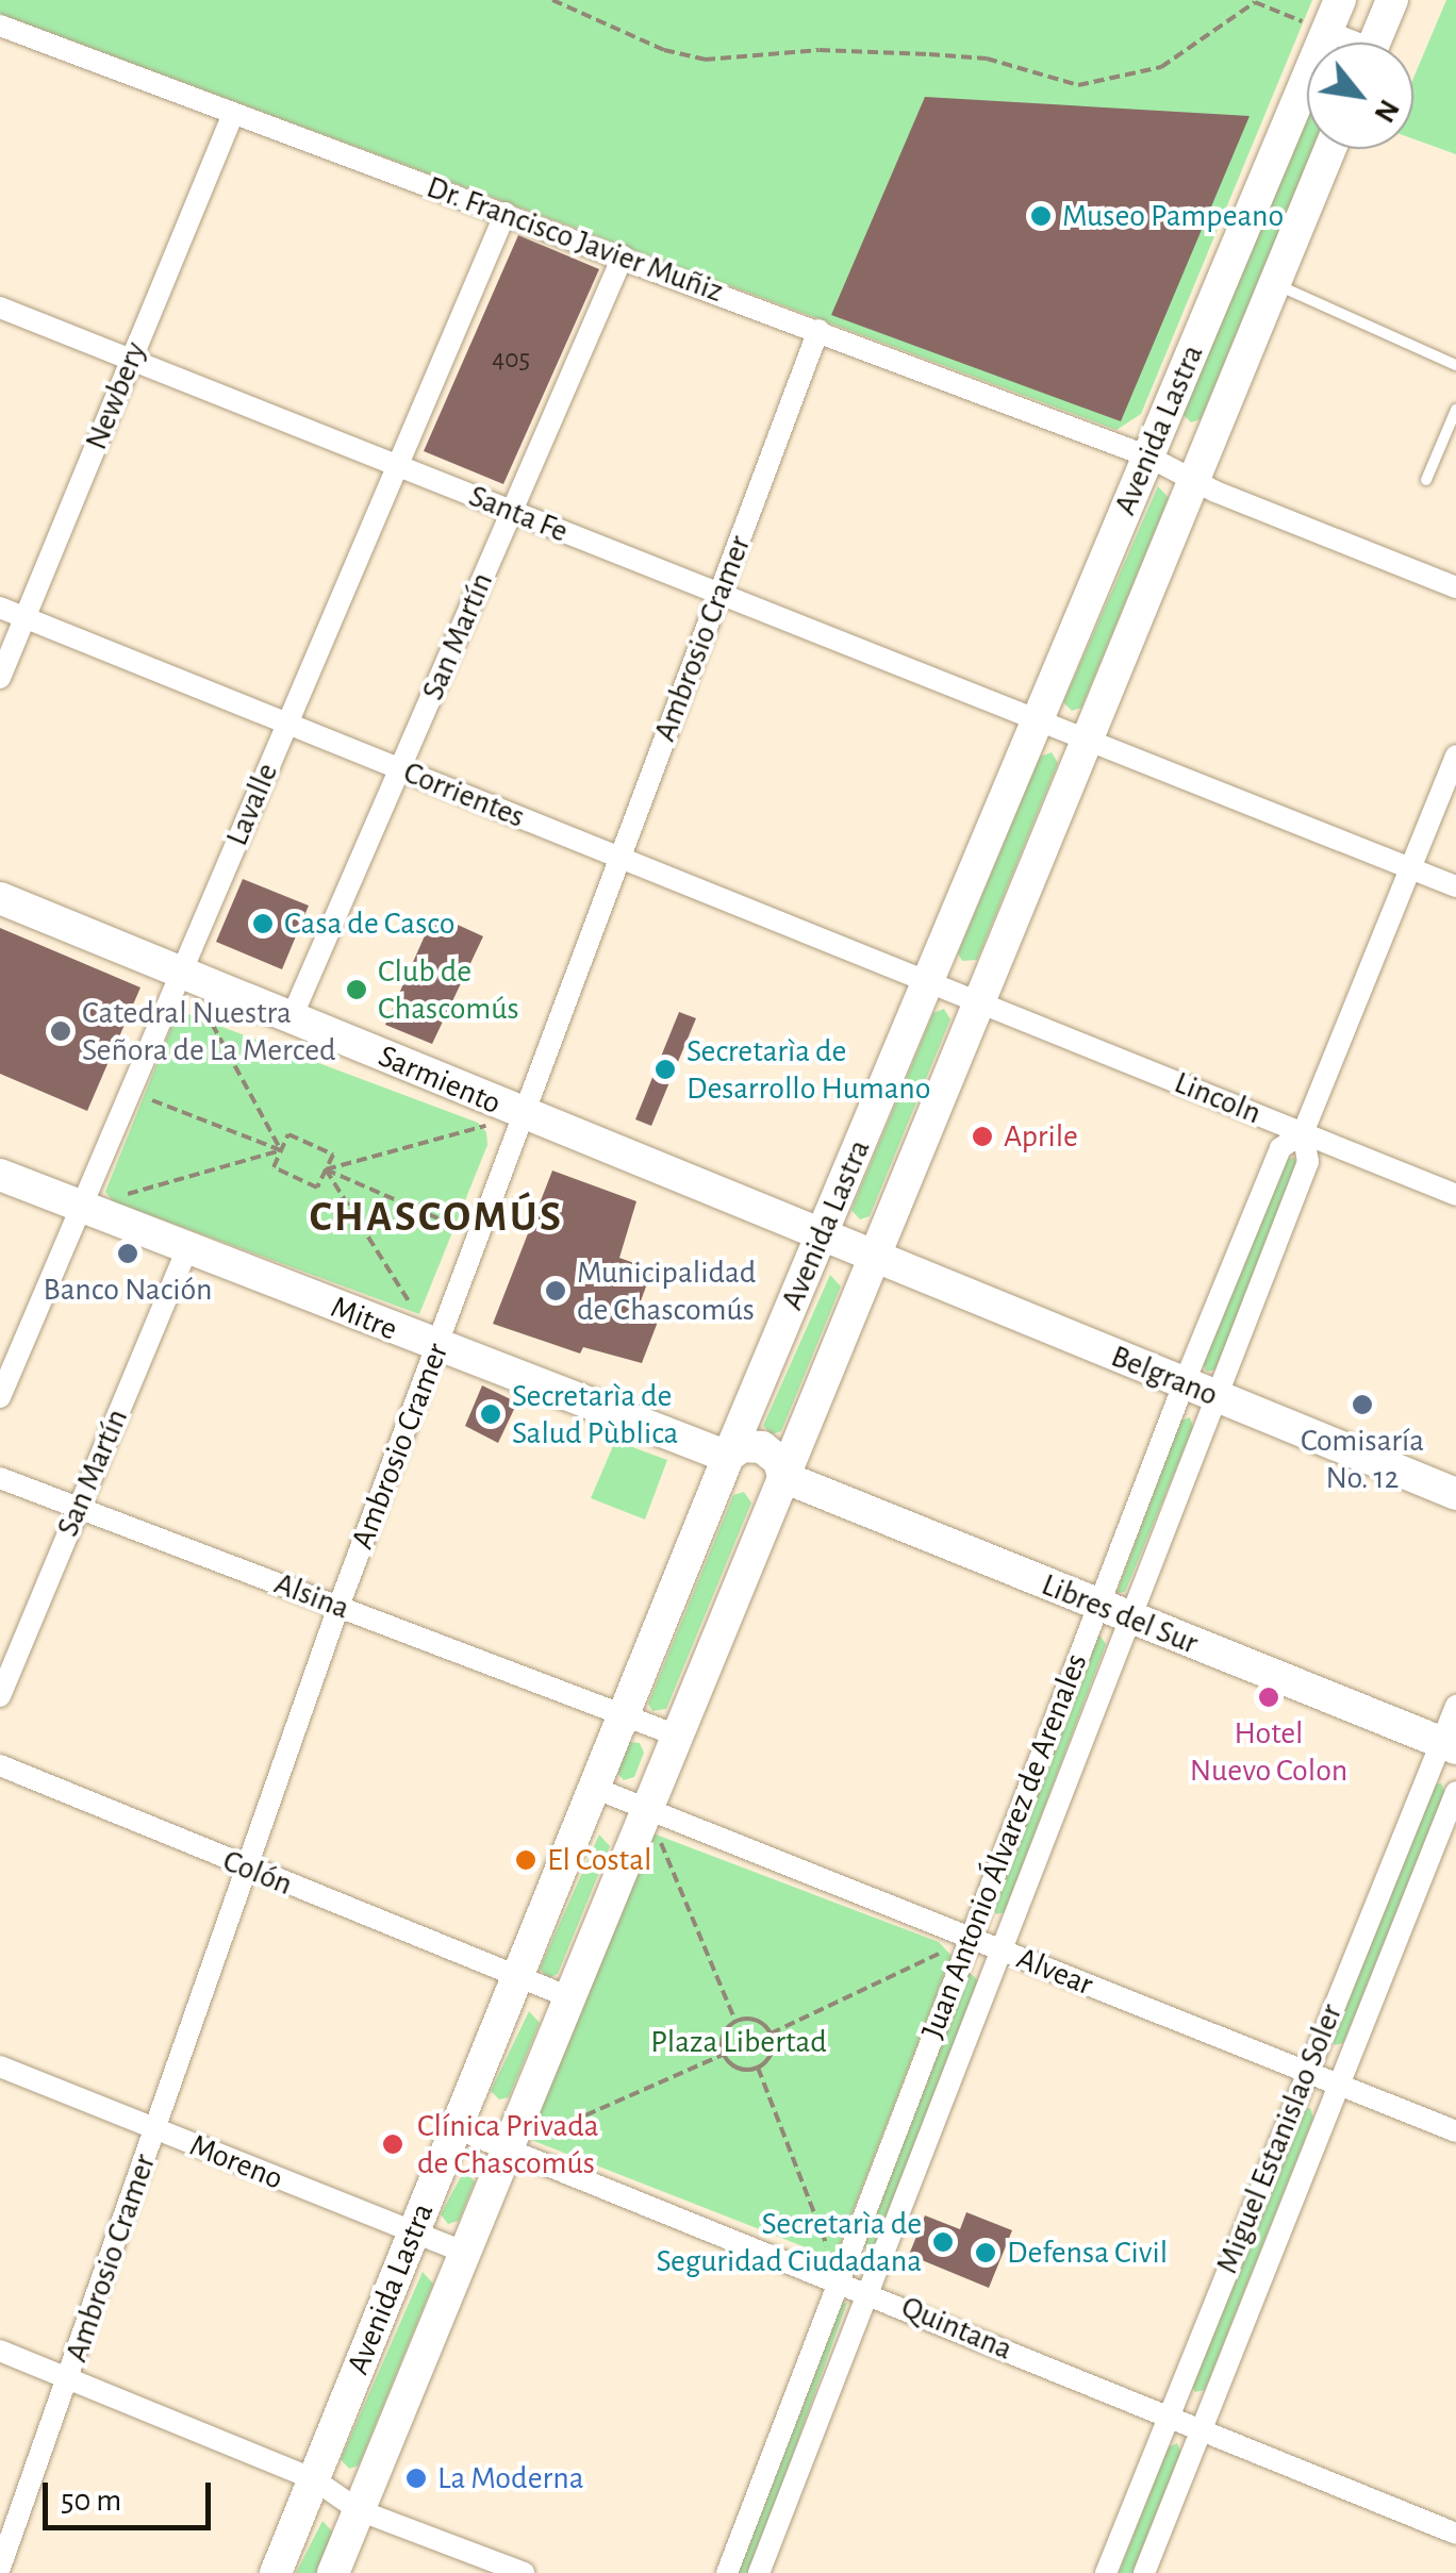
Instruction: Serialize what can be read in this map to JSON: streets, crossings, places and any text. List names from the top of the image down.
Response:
{
  "streets": {
    "main road": [
      "Avenida Lastra",
      "Sarmiento",
      "Mitre",
      "Belgrano",
      "Libres del Sur"
    ],
    "street": [
      "Dr. Francisco Javier Muñiz",
      "Newbery",
      "Santa Fe",
      "San Martín",
      "Ambrosio Cramer",
      "Corrientes",
      "Lavalle",
      "Lincoln",
      "Alsina",
      "Juan Antonio Álvarez de Arenales",
      "Colón",
      "Alvear",
      "Miguel Estanislao Soler",
      "Moreno",
      "Quintana"
    ]
  },
  "crossings": [
    ["Dr. Francisco Javier Muñiz", "Newbery"],
    ["Dr. Francisco Javier Muñiz", "Avenida Lastra"],
    ["Dr. Francisco Javier Muñiz", "San Martín"],
    ["Dr. Francisco Javier Muñiz", "Ambrosio Cramer"],
    ["Dr. Francisco Javier Muñiz", "Lavalle"],
    ["Newbery", "Santa Fe"],
    ["Newbery", "Corrientes"],
    ["Avenida Lastra", "Santa Fe"],
    ["Avenida Lastra", "Corrientes"],
    ["Avenida Lastra", "Sarmiento"],
    ["Avenida Lastra", "Lincoln"],
    ["Avenida Lastra", "Mitre"],
    ["Avenida Lastra", "Belgrano"],
    ["Avenida Lastra", "Alsina"],
    ["Avenida Lastra", "Libres del Sur"],
    ["Avenida Lastra", "Colón"],
    ["Avenida Lastra", "Alvear"],
    ["Avenida Lastra", "Moreno"],
    ["Avenida Lastra", "Quintana"],
    ["Santa Fe", "San Martín"],
    ["Santa Fe", "Ambrosio Cramer"],
    ["Santa Fe", "Lavalle"],
    ["Santa Fe", "Juan Antonio Álvarez de Arenales"],
    ["San Martín", "Corrientes"],
    ["San Martín", "Sarmiento"],
    ["San Martín", "Mitre"],
    ["San Martín", "Alsina"],
    ["Ambrosio Cramer", "Corrientes"],
    ["Ambrosio Cramer", "Sarmiento"],
    ["Ambrosio Cramer", "Mitre"],
    ["Ambrosio Cramer", "Alsina"],
    ["Ambrosio Cramer", "Colón"],
    ["Ambrosio Cramer", "Moreno"],
    ["Corrientes", "Lavalle"],
    ["Corrientes", "Lincoln"],
    ["Lavalle", "Sarmiento"],
    ["Lavalle", "Mitre"],
    ["Sarmiento", "Belgrano"],
    ["Lincoln", "Juan Antonio Álvarez de Arenales"],
    ["Belgrano", "Juan Antonio Álvarez de Arenales"],
    ["Libres del Sur", "Juan Antonio Álvarez de Arenales"],
    ["Libres del Sur", "Miguel Estanislao Soler"],
    ["Juan Antonio Álvarez de Arenales", "Alvear"],
    ["Juan Antonio Álvarez de Arenales", "Quintana"],
    ["Alvear", "Miguel Estanislao Soler"],
    ["Miguel Estanislao Soler", "Quintana"]
  ],
  "districts": ["CHASCOMÚS"],
  "parks": ["Plaza Libertad"],
  "places": [
    "Museo Pampeano",
    "Casa de Casco",
    "Club de Chascomús",
    "Catedral Nuestra Señora de La Merced",
    "Secretarìa de Desarrollo Humano",
    "Aprile",
    "Banco Nación",
    "Municipalidad de Chascomús",
    "Comisaría No. 12",
    "Secretarìa de Salud Pùblica",
    "Hotel Nuevo Colon",
    "El Costal",
    "Clínica Privada de Chascomús",
    "Secretarìa de Seguridad Ciudadana",
    "Defensa Civil",
    "La Moderna"
  ],
  "house_numbers": ["405"],
  "scale_bar": "50 m",
  "north": "bottom right"
}
